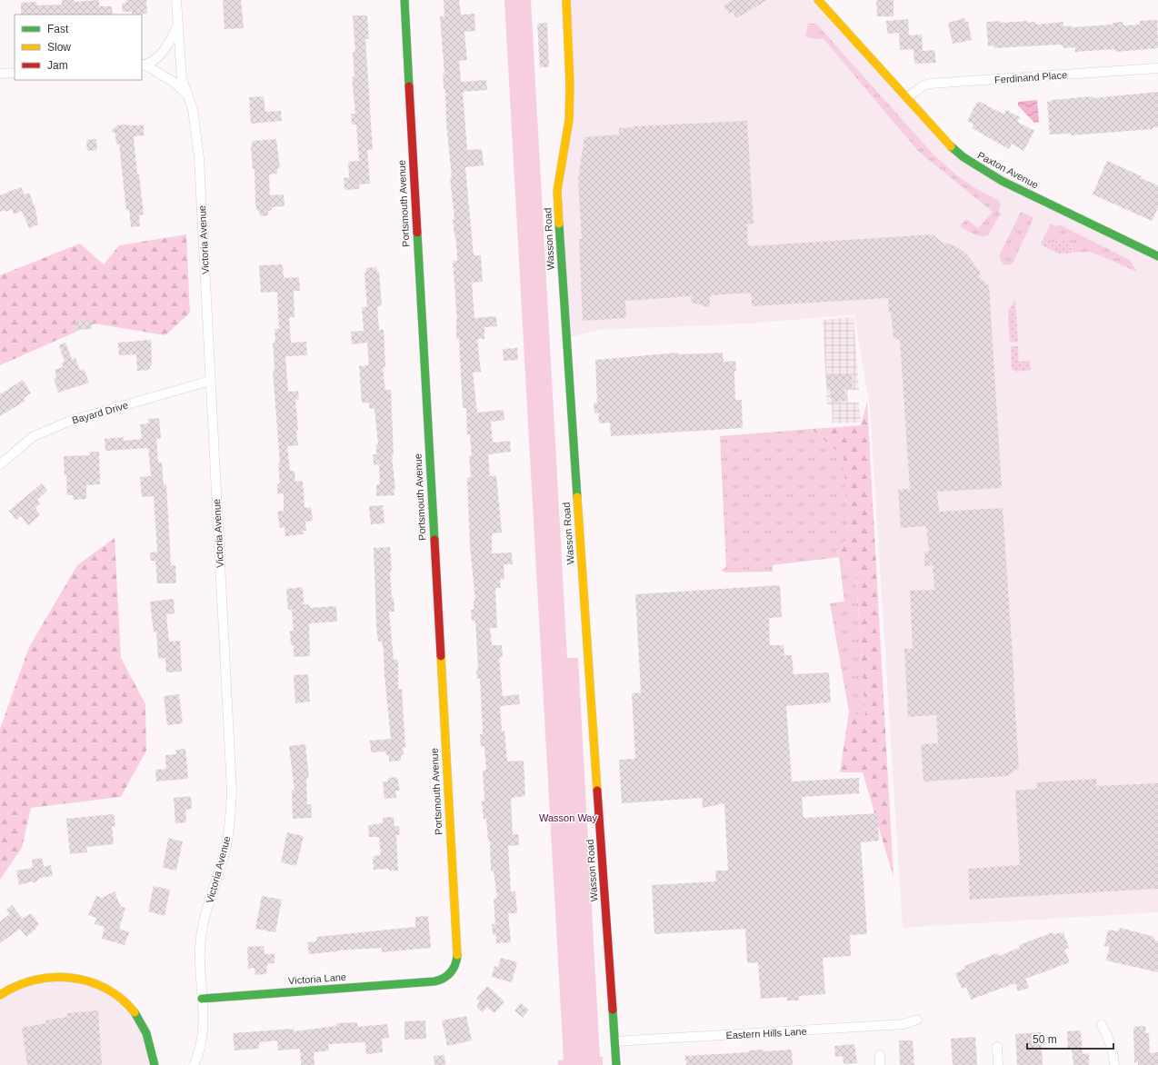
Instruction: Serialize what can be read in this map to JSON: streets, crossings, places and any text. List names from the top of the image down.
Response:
{
  "streets": {
    "street": [
      "Ferdinand Place",
      "Paxton Avenue",
      "Portsmouth Avenue",
      "Wasson Road",
      "Victoria Avenue",
      "Bayard Drive",
      "Victoria Lane",
      "Eastern Hills Lane"
    ]
  },
  "crossings": [
    ["Ferdinand Place", "Paxton Avenue"],
    ["Portsmouth Avenue", "Victoria Lane"],
    ["Wasson Road", "Eastern Hills Lane"],
    ["Victoria Avenue", "Bayard Drive"],
    ["Victoria Avenue", "Victoria Lane"]
  ],
  "parks": ["Wasson Way"],
  "legend": ["Fast", "Slow", "Jam"],
  "scale_bar": "50 m"
}
